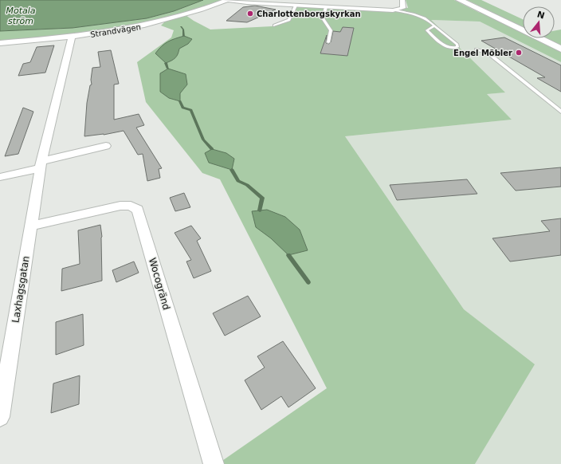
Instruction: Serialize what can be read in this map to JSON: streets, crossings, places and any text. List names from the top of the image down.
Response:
{
  "streets": {
    "street": ["Strandvägen", "Wocogränd", "Laxhagsgatan"]
  },
  "crossings": [
    ["Strandvägen", "Laxhagsgatan"],
    ["Wocogränd", "Laxhagsgatan"]
  ],
  "water": ["Motala ström"],
  "places": ["Charlottenborgskyrkan", "Engel Möbler"],
  "north": "top"
}
